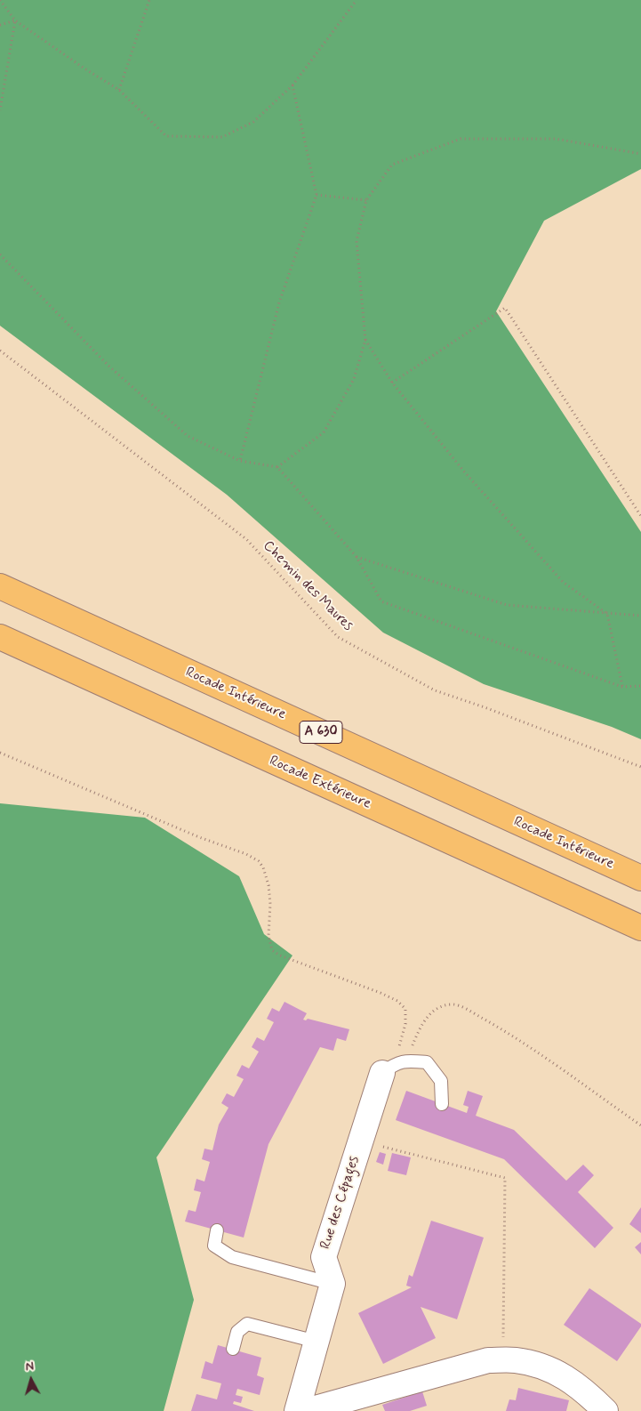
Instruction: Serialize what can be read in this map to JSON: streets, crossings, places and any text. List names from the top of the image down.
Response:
{
  "streets": {
    "highway": ["Rocade Intérieure", "A 630", "Rocade Extérieure"],
    "street": ["Rue des Cépages"],
    "path": ["Chemin des Maures"]
  },
  "north": "top"
}
